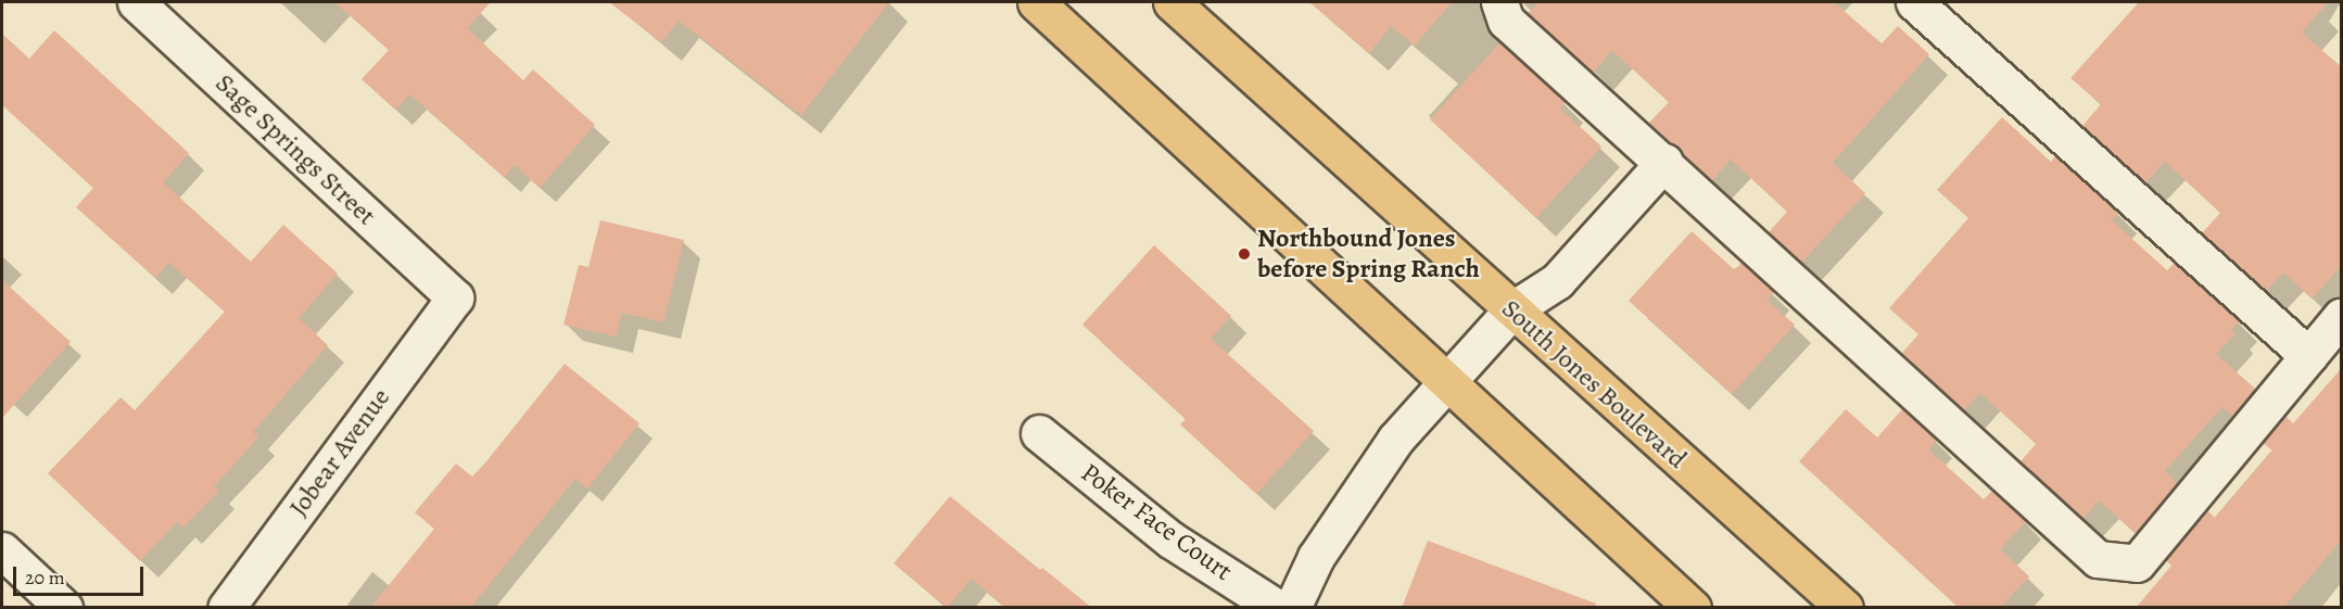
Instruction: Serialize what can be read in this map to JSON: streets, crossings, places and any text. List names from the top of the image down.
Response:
{
  "streets": {
    "main road": ["South Jones Boulevard"],
    "street": ["Sage Springs Street", "Jobear Avenue", "Poker Face Court"]
  },
  "crossings": [
    ["Sage Springs Street", "Jobear Avenue"]
  ],
  "places": ["Northbound Jones before Spring Ranch"],
  "scale_bar": "20 m"
}
